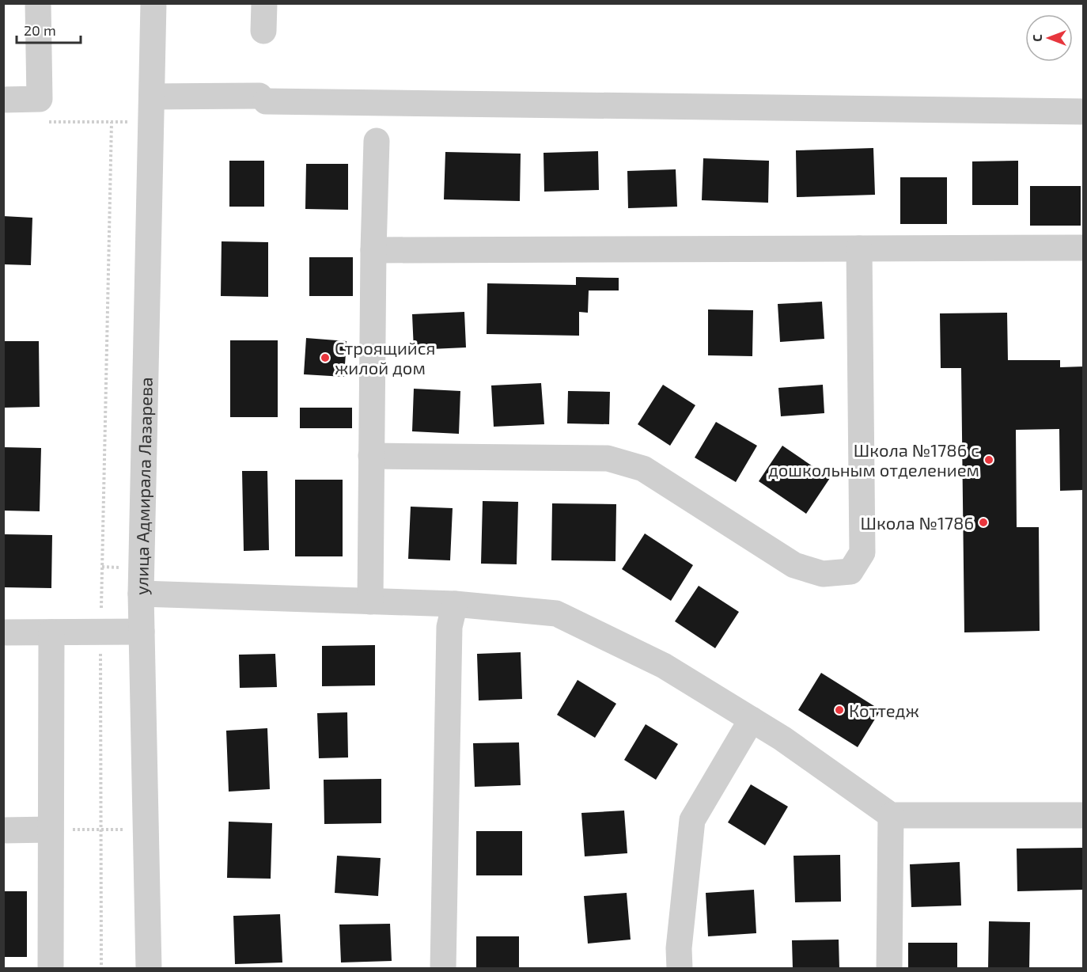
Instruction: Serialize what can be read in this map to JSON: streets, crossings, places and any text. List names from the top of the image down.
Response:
{
  "streets": {
    "street": ["улица Адмирала Лазарева"]
  },
  "places": [
    "Строящийся жилой дом",
    "Школа №1786 с дошкольным отделением",
    "Школа №1786",
    "Коттедж"
  ],
  "scale_bar": "20 m",
  "north": "left"
}
